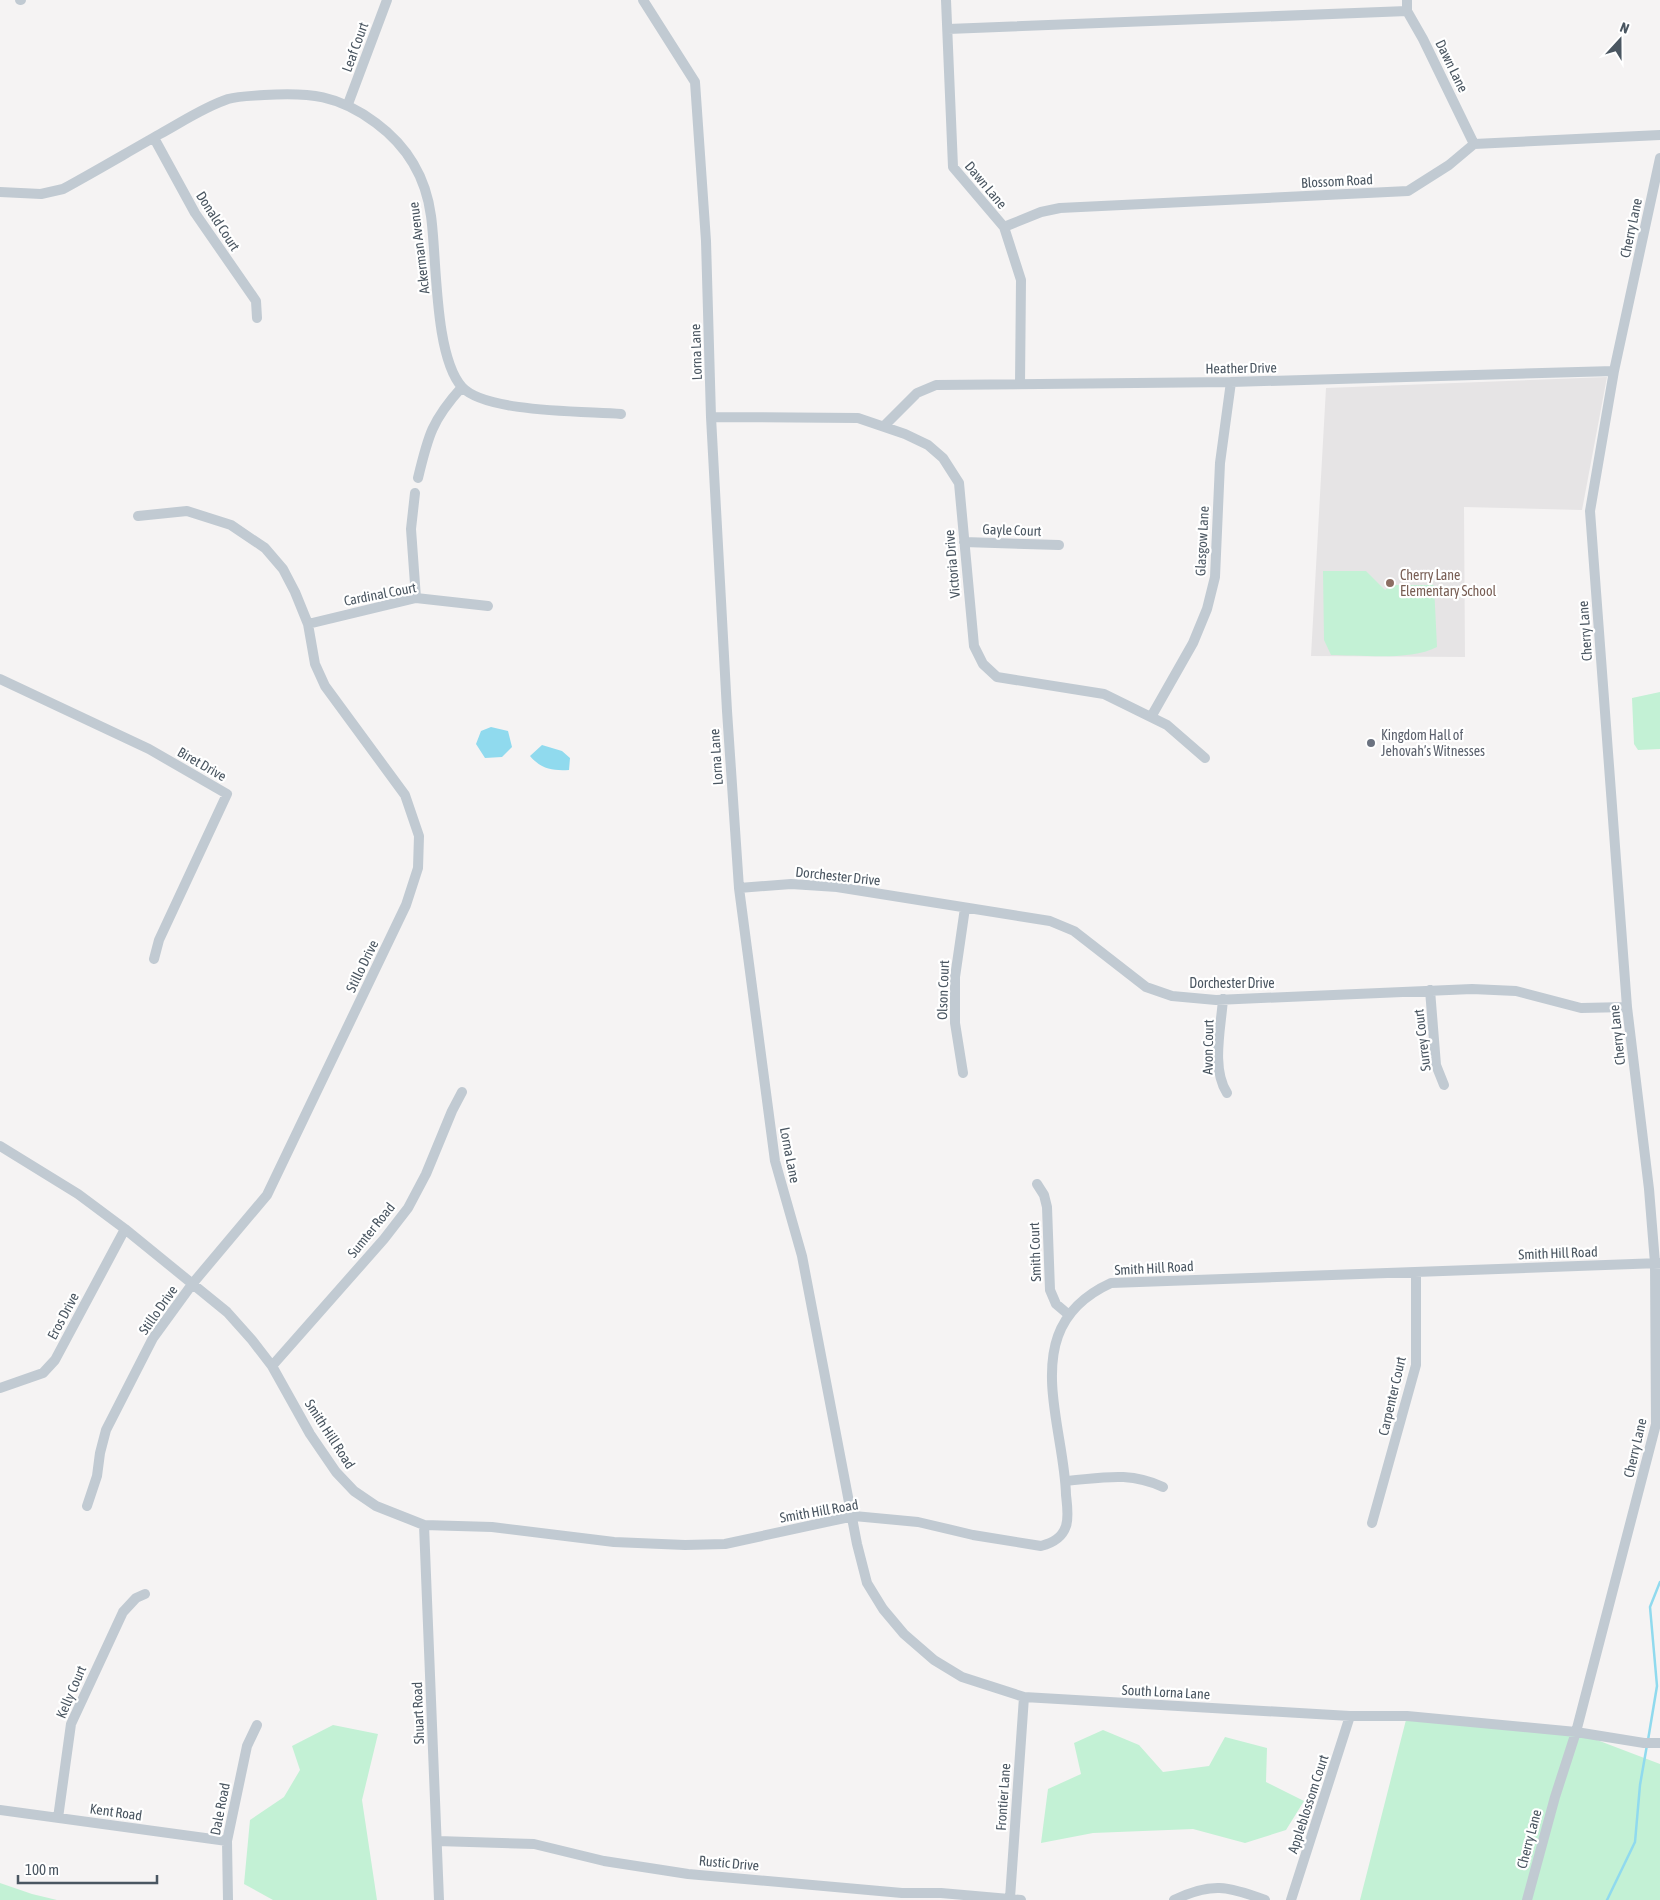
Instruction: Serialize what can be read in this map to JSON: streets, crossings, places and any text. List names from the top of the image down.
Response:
{
  "streets": {
    "street": [
      "Leaf Court",
      "Dawn Lane",
      "Blossom Road",
      "Donald Court",
      "Cherry Lane",
      "Ackerman Avenue",
      "Lorna Lane",
      "Heather Drive",
      "Gayle Court",
      "Glasgow Lane",
      "Victoria Drive",
      "Cardinal Court",
      "Biret Drive",
      "Dorchester Drive",
      "Stillo Drive",
      "Olson Court",
      "Surrey Court",
      "Avon Court",
      "Sumter Road",
      "Smith Court",
      "Smith Hill Road",
      "Eros Drive",
      "Carpenter Court",
      "Kelly Court",
      "South Lorna Lane",
      "Shuart Road",
      "Frontier Lane",
      "Appleblossom Court",
      "Dale Road",
      "Kent Road",
      "Rustic Drive"
    ]
  },
  "crossings": [
    ["Leaf Court", "Ackerman Avenue"],
    ["Dawn Lane", "Blossom Road"],
    ["Dawn Lane", "Heather Drive"],
    ["Donald Court", "Ackerman Avenue"],
    ["Cherry Lane", "Heather Drive"],
    ["Cherry Lane", "Dorchester Drive"],
    ["Cherry Lane", "Smith Hill Road"],
    ["Cherry Lane", "South Lorna Lane"],
    ["Lorna Lane", "Victoria Drive"],
    ["Lorna Lane", "Dorchester Drive"],
    ["Lorna Lane", "Smith Hill Road"],
    ["Lorna Lane", "South Lorna Lane"],
    ["Heather Drive", "Glasgow Lane"],
    ["Heather Drive", "Victoria Drive"],
    ["Gayle Court", "Victoria Drive"],
    ["Glasgow Lane", "Victoria Drive"],
    ["Cardinal Court", "Stillo Drive"],
    ["Dorchester Drive", "Olson Court"],
    ["Dorchester Drive", "Surrey Court"],
    ["Dorchester Drive", "Avon Court"],
    ["Stillo Drive", "Smith Hill Road"],
    ["Sumter Road", "Smith Hill Road"],
    ["Smith Court", "Smith Hill Road"],
    ["Smith Hill Road", "Eros Drive"],
    ["Smith Hill Road", "Carpenter Court"],
    ["Smith Hill Road", "South Lorna Lane"],
    ["Smith Hill Road", "Shuart Road"],
    ["Kelly Court", "Kent Road"],
    ["South Lorna Lane", "Frontier Lane"],
    ["South Lorna Lane", "Appleblossom Court"],
    ["Shuart Road", "Rustic Drive"],
    ["Frontier Lane", "Rustic Drive"],
    ["Dale Road", "Kent Road"]
  ],
  "places": ["Cherry Lane Elementary School", "Kingdom Hall of Jehovah’s Witnesses"],
  "scale_bar": "100 m",
  "north": "top"
}
